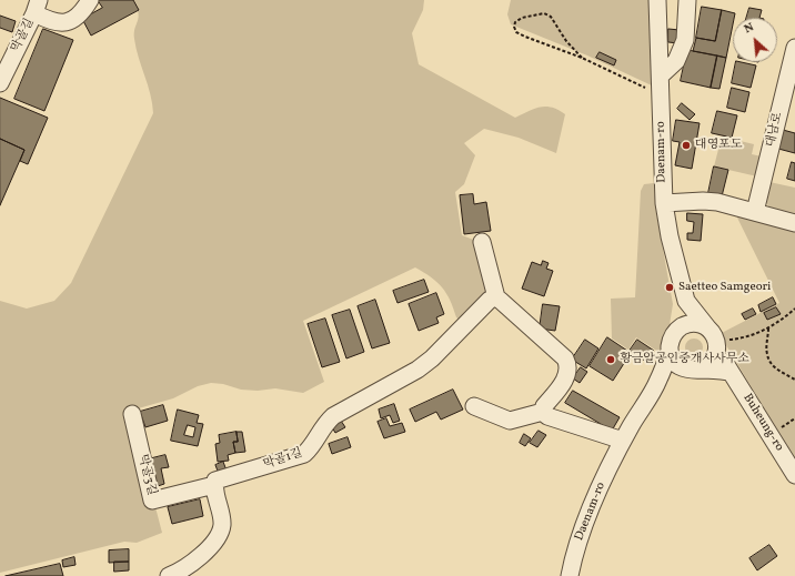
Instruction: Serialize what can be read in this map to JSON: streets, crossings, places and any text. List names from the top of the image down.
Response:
{
  "streets": {
    "street": [
      "막골길",
      "대남로",
      "Daenam-ro",
      "Buheung-ro",
      "막골1길",
      "막골3길"
    ]
  },
  "crossings": [
    ["Daenam-ro", "Buheung-ro"],
    ["막골1길", "막골3길"]
  ],
  "places": ["대영포도", "Saetteo Samgeori", "황금알공인중개사사무소"],
  "north": "top left"
}
